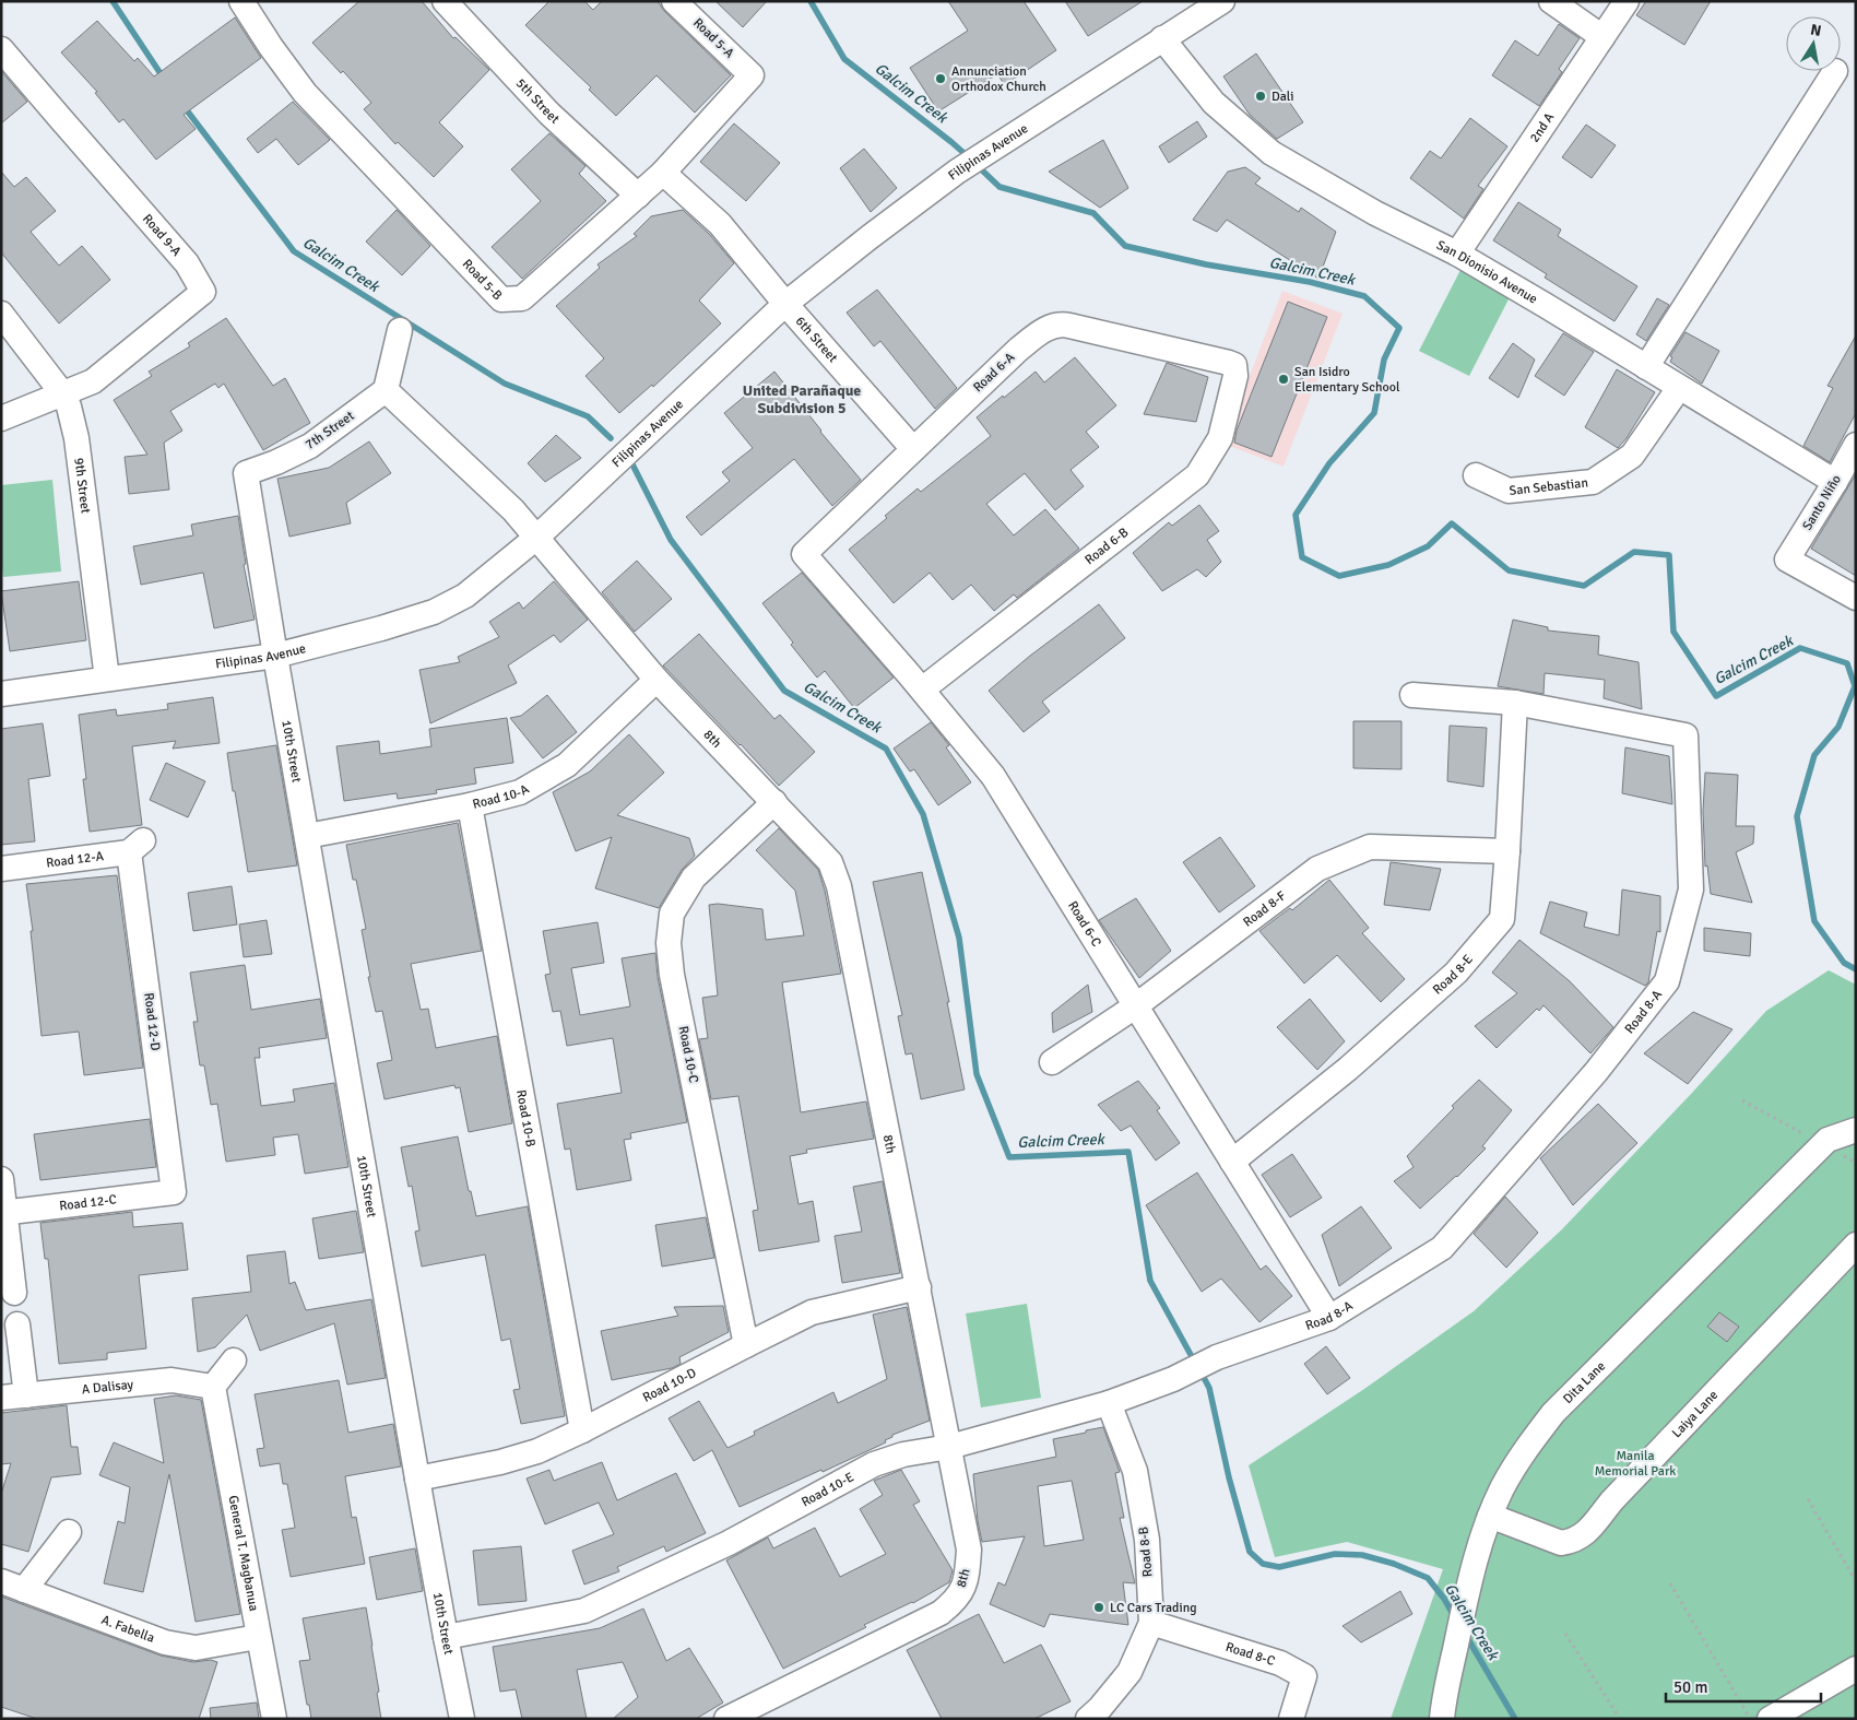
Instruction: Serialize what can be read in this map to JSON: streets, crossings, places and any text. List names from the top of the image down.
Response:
{
  "streets": {
    "street": [
      "Road 5-A",
      "5th Street",
      "2nd A",
      "Filipinas Avenue",
      "Road 9-A",
      "San Dionisio Avenue",
      "Road 5-B",
      "6th Street",
      "Road 6-A",
      "7th Street",
      "9th Street",
      "San Sebastian",
      "Santo Niño",
      "Road 6-B",
      "8th",
      "10th Street",
      "Road 10-A",
      "Road 12-A",
      "Road 8-F",
      "Road 6-C",
      "Road 8-E",
      "Road 8-A",
      "Road 12-D",
      "Road 10-C",
      "Road 10-B",
      "Road 12-C",
      "Dita Lane",
      "Road 10-D",
      "A Dalisay",
      "Laiya Lane",
      "Road 10-E",
      "Road 8-B",
      "General T. Magbanua",
      "A. Fabella",
      "Road 8-C"
    ]
  },
  "crossings": [
    ["Road 5-A", "Road 5-B"],
    ["5th Street", "Road 5-B"],
    ["2nd A", "San Dionisio Avenue"],
    ["Filipinas Avenue", "San Dionisio Avenue"],
    ["Filipinas Avenue", "6th Street"],
    ["Filipinas Avenue", "7th Street"],
    ["Filipinas Avenue", "9th Street"],
    ["Filipinas Avenue", "8th"],
    ["Filipinas Avenue", "10th Street"],
    ["Road 9-A", "9th Street"],
    ["San Dionisio Avenue", "San Sebastian"],
    ["San Dionisio Avenue", "Santo Niño"],
    ["6th Street", "Road 6-A"],
    ["Road 6-A", "Road 6-B"],
    ["Road 6-A", "Road 6-C"],
    ["7th Street", "10th Street"],
    ["Road 6-B", "Road 6-C"],
    ["8th", "Road 10-A"],
    ["8th", "Road 10-C"],
    ["8th", "Road 10-D"],
    ["8th", "Road 10-E"],
    ["10th Street", "Road 10-A"],
    ["10th Street", "Road 10-D"],
    ["10th Street", "Road 10-E"],
    ["Road 10-A", "Road 10-B"],
    ["Road 12-A", "Road 12-D"],
    ["Road 8-F", "Road 6-C"],
    ["Road 8-F", "Road 8-E"],
    ["Road 6-C", "Road 8-E"],
    ["Road 6-C", "Road 8-A"],
    ["Road 8-E", "Road 8-A"],
    ["Road 8-A", "Road 10-E"],
    ["Road 12-D", "Road 12-C"],
    ["Road 10-C", "Road 10-D"],
    ["Road 10-B", "Road 10-D"],
    ["Dita Lane", "Laiya Lane"],
    ["A Dalisay", "General T. Magbanua"],
    ["Road 10-E", "Road 8-B"],
    ["Road 8-B", "Road 8-C"],
    ["General T. Magbanua", "A. Fabella"]
  ],
  "districts": ["United Parañaque Subdivision 5"],
  "water": ["Galcim Creek"],
  "parks": ["Manila Memorial Park"],
  "places": [
    "Annunciation Orthodox Church",
    "Dali",
    "San Isidro Elementary School",
    "LC Cars Trading"
  ],
  "scale_bar": "50 m",
  "north": "top"
}
